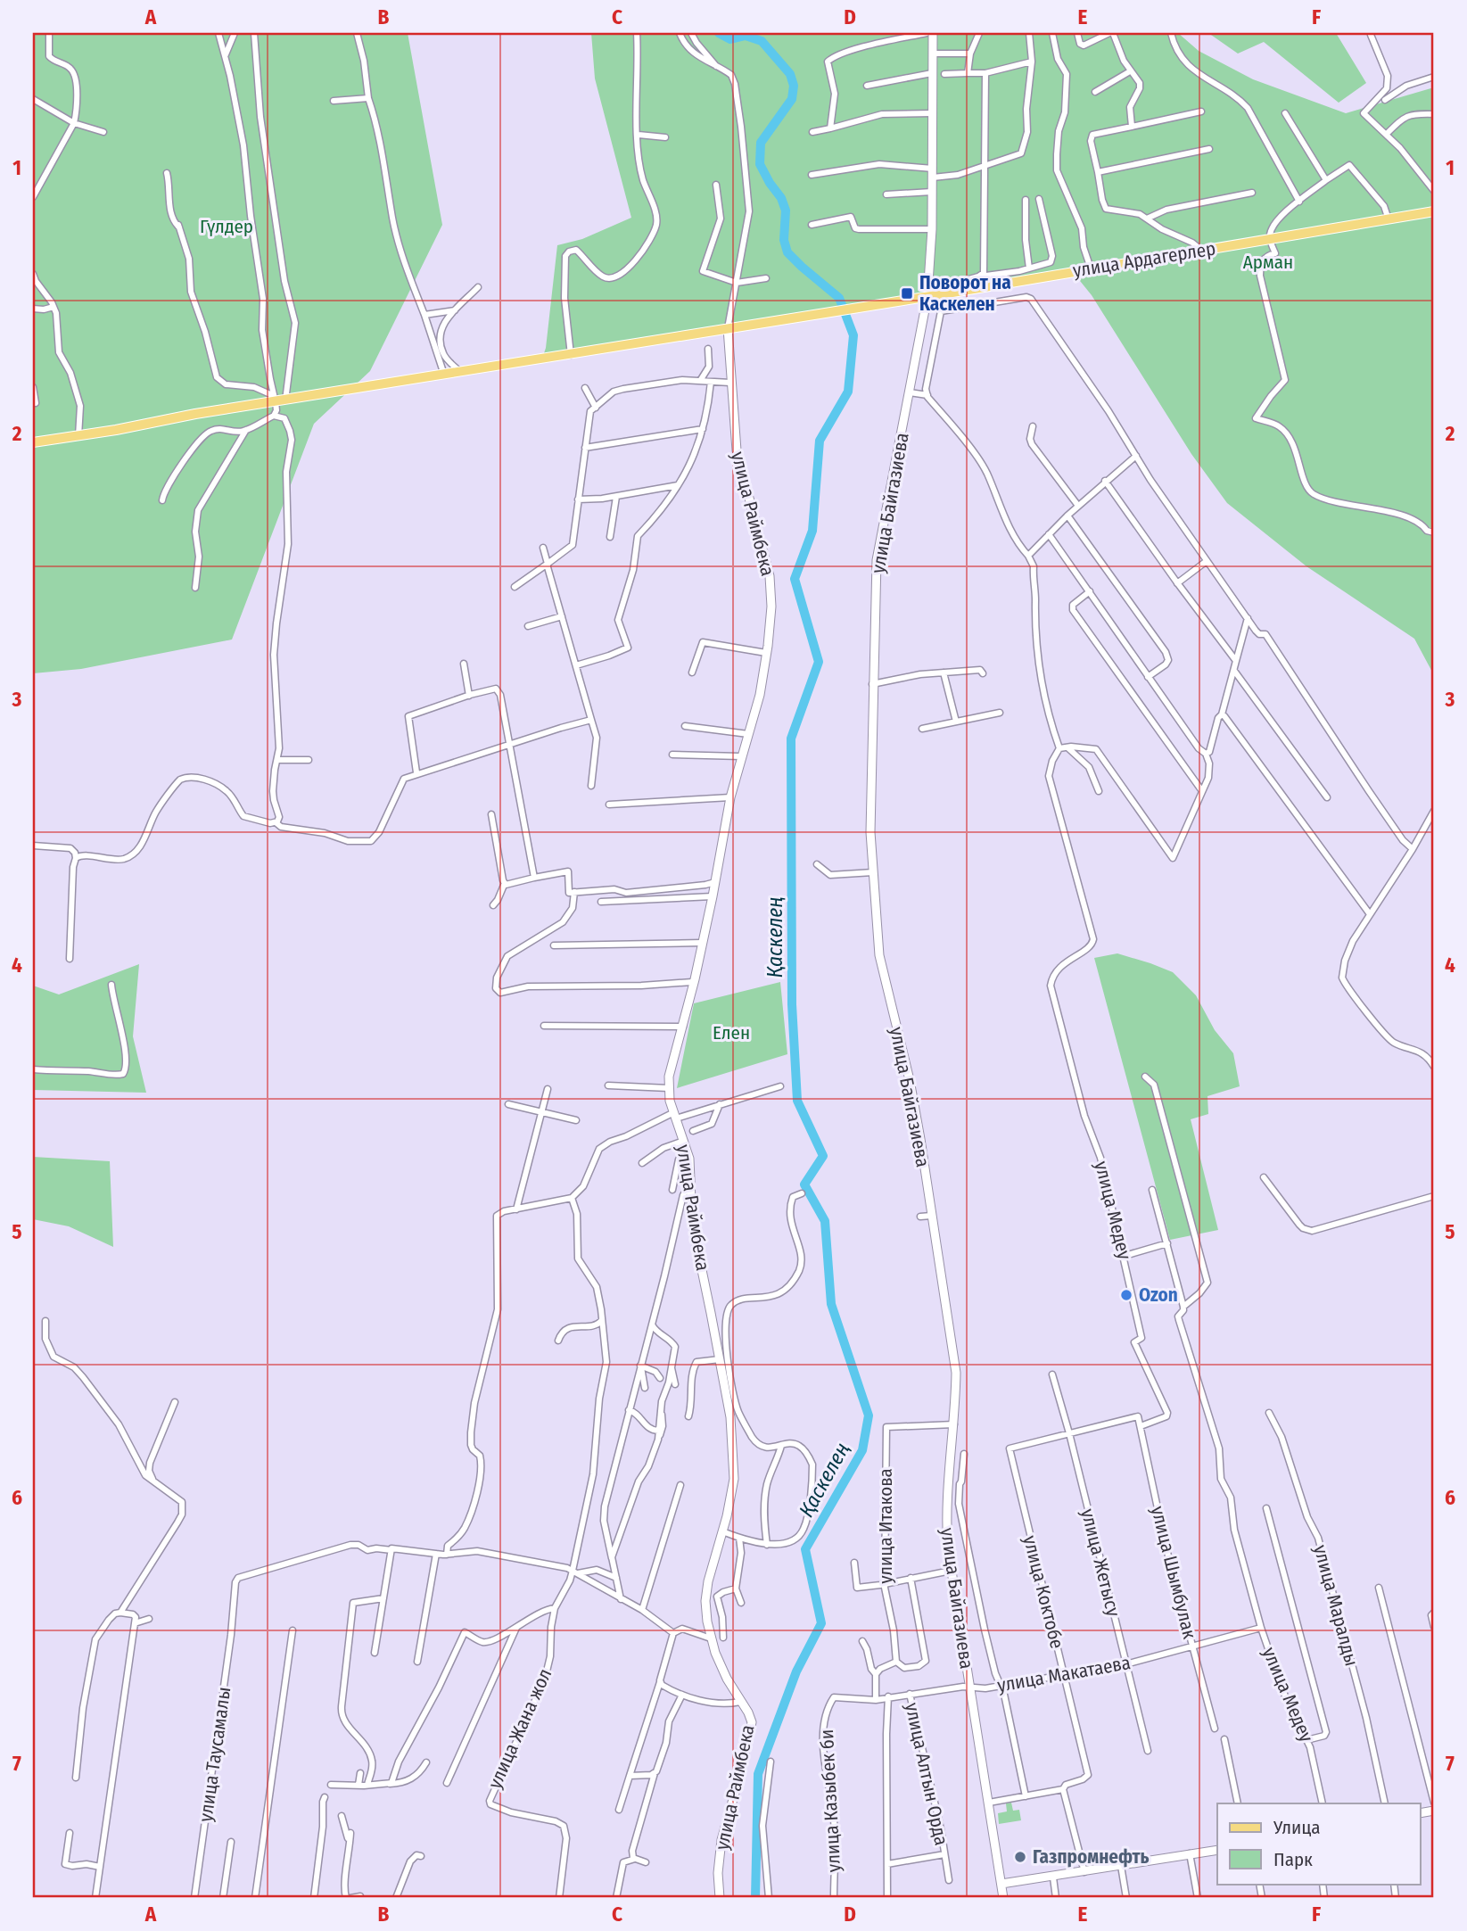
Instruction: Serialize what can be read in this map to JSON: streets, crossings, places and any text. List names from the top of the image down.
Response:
{
  "streets": {
    "main road": ["улица Ардагерлер"],
    "street": [
      "улица Байгазиева",
      "улица Раймбека",
      "улица Медеу",
      "улица Итакова",
      "улица Жетысу",
      "улица Шымбулак",
      "улица Коктобе",
      "улица Маралды",
      "улица Макатаева",
      "улица Жана жол",
      "улица Таусамалы",
      "улица Алтын Орда",
      "улица Казыбек би"
    ]
  },
  "crossings": [
    ["улица Ардагерлер", "улица Байгазиева"],
    ["улица Ардагерлер", "улица Раймбека"],
    ["улица Байгазиева", "улица Итакова"],
    ["улица Байгазиева", "улица Макатаева"],
    ["улица Медеу", "улица Шымбулак"],
    ["улица Медеу", "улица Макатаева"],
    ["улица Жетысу", "улица Шымбулак"],
    ["улица Жетысу", "улица Коктобе"],
    ["улица Жетысу", "улица Макатаева"],
    ["улица Шымбулак", "улица Коктобе"],
    ["улица Шымбулак", "улица Макатаева"],
    ["улица Коктобе", "улица Макатаева"],
    ["улица Макатаева", "улица Алтын Орда"],
    ["улица Макатаева", "улица Казыбек би"]
  ],
  "water": ["Қаскелең"],
  "parks": ["Гүлдер", "Арман", "Елен"],
  "places": {
    "transit": ["Поворот на Каскелен"],
    "other": ["Ozon", "Газпромнефть"]
  },
  "legend": ["Улица", "Парк"],
  "grid": {
    "columns": [
      "A",
      "B",
      "C",
      "D",
      "E",
      "F"
    ],
    "rows": [
      "1",
      "2",
      "3",
      "4",
      "5",
      "6",
      "7"
    ]
  }
}
